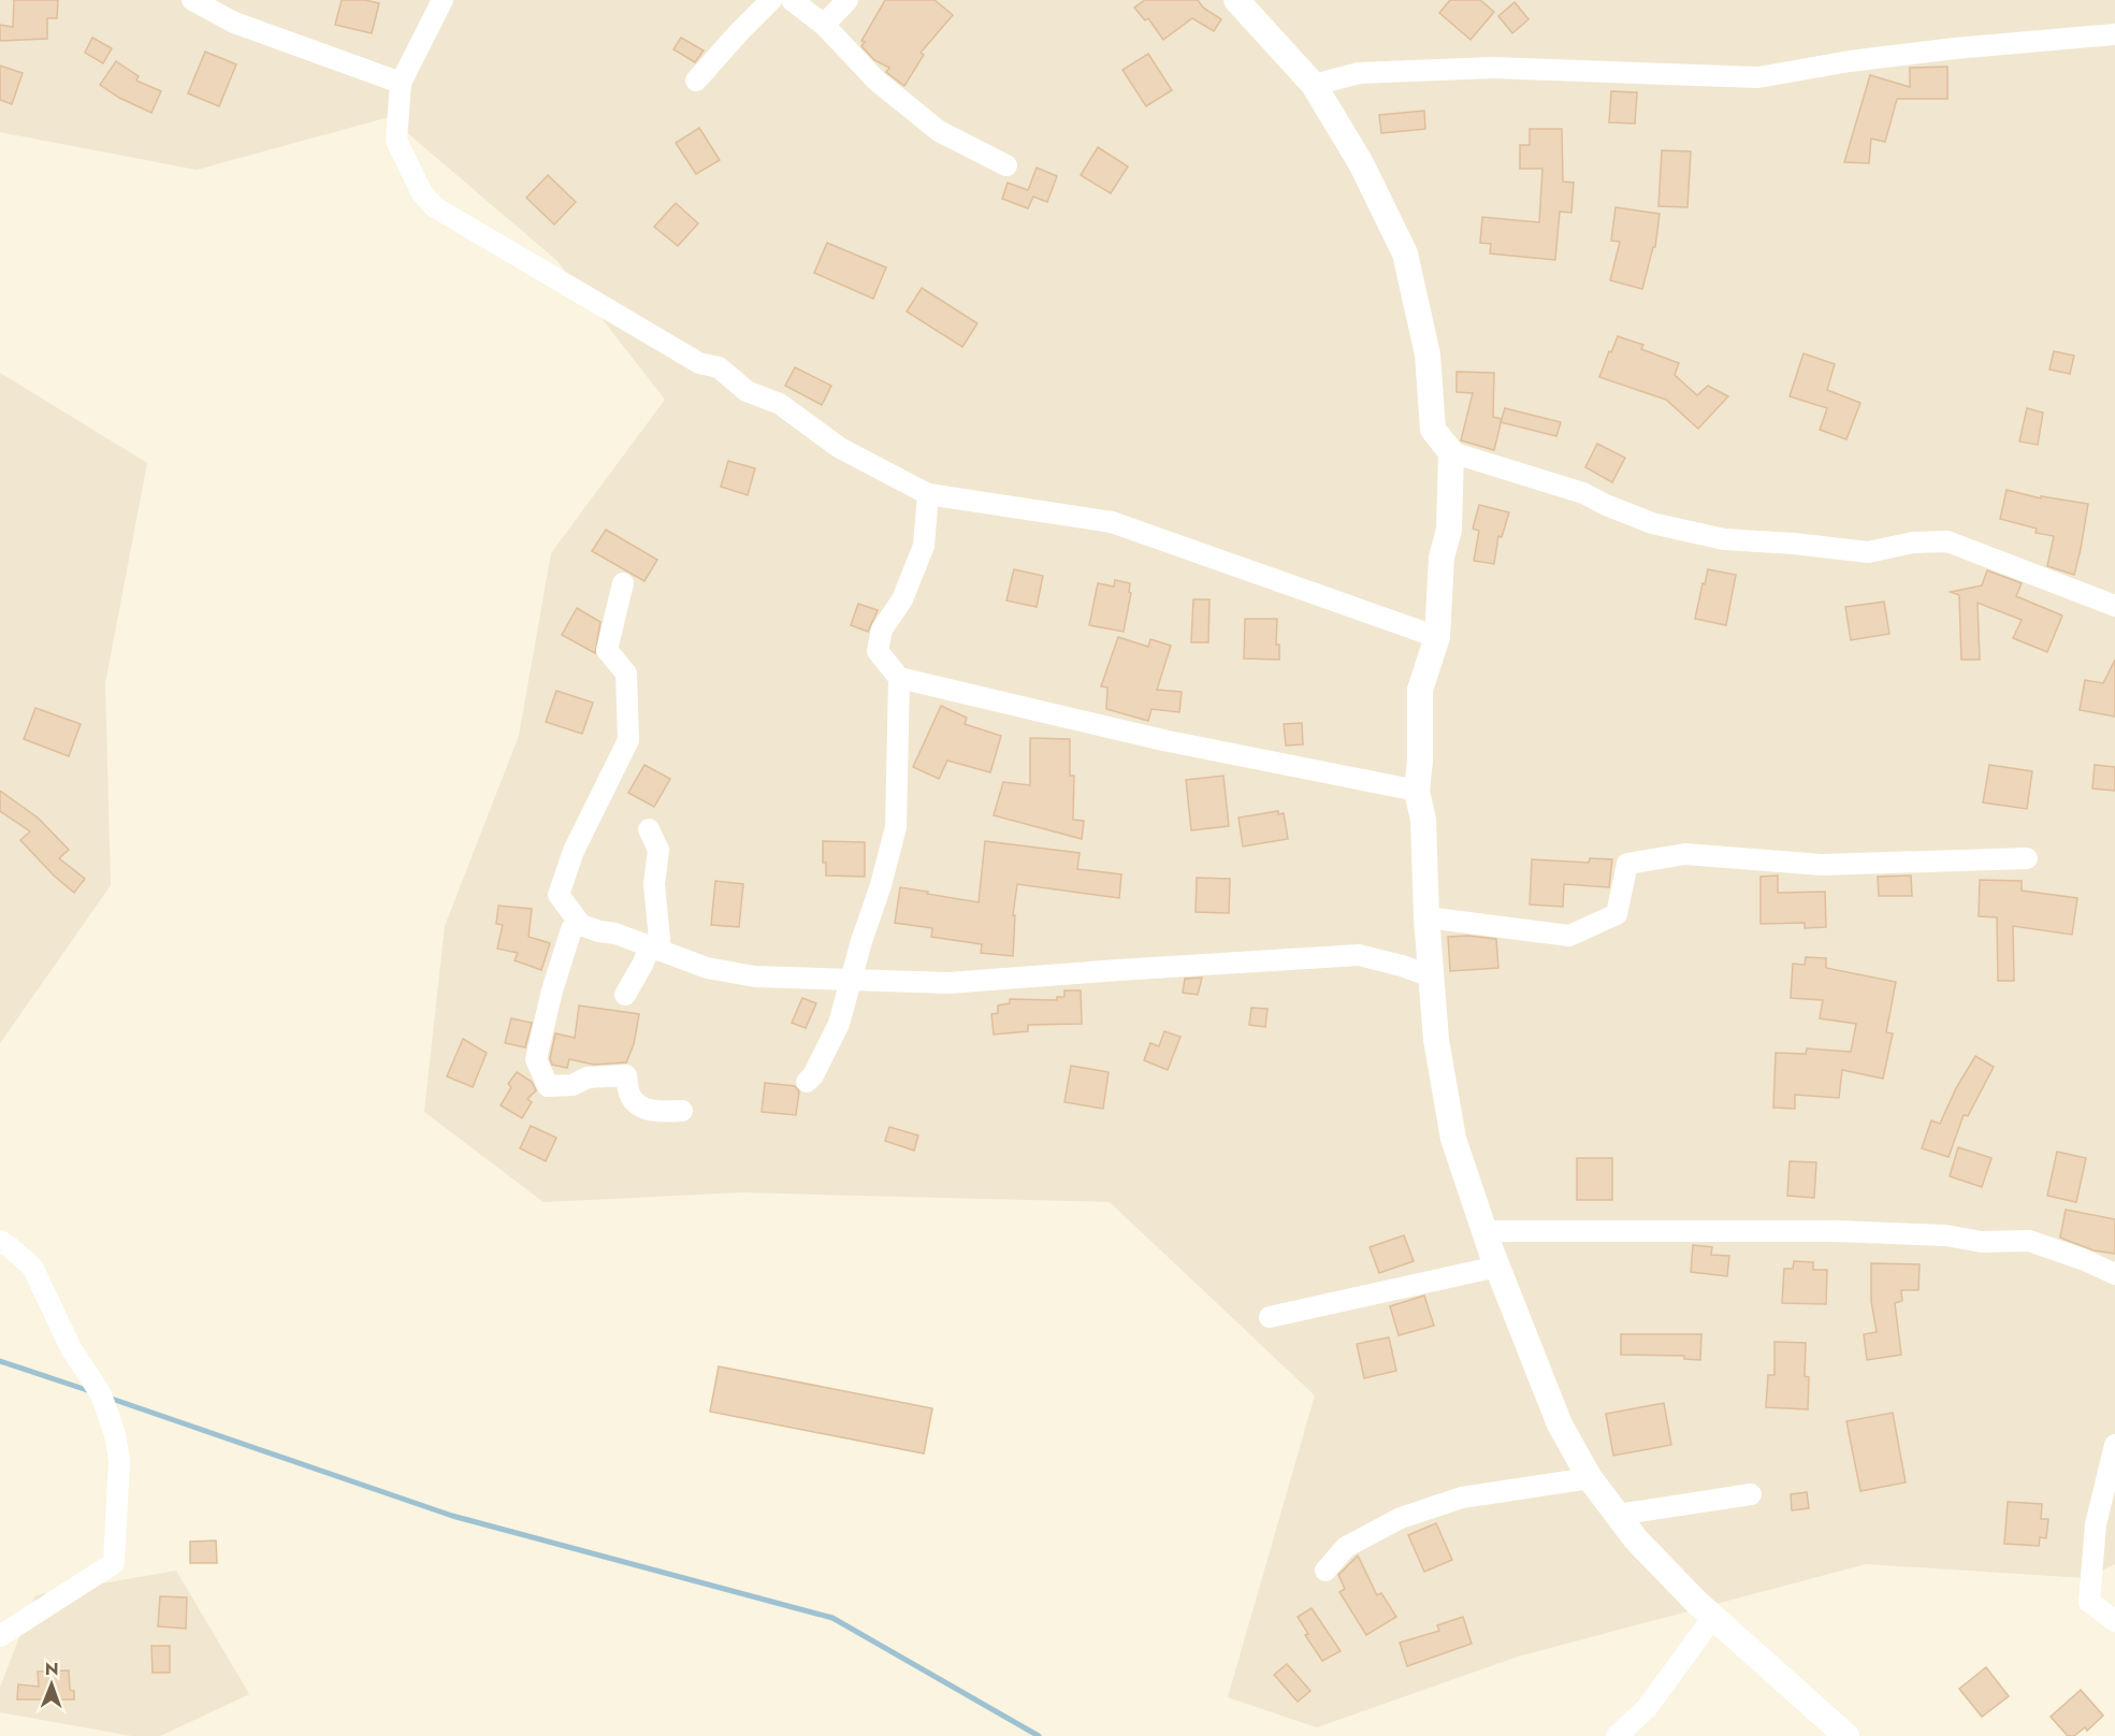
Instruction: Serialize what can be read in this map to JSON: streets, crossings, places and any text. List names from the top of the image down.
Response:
{
  "north": "top"
}
